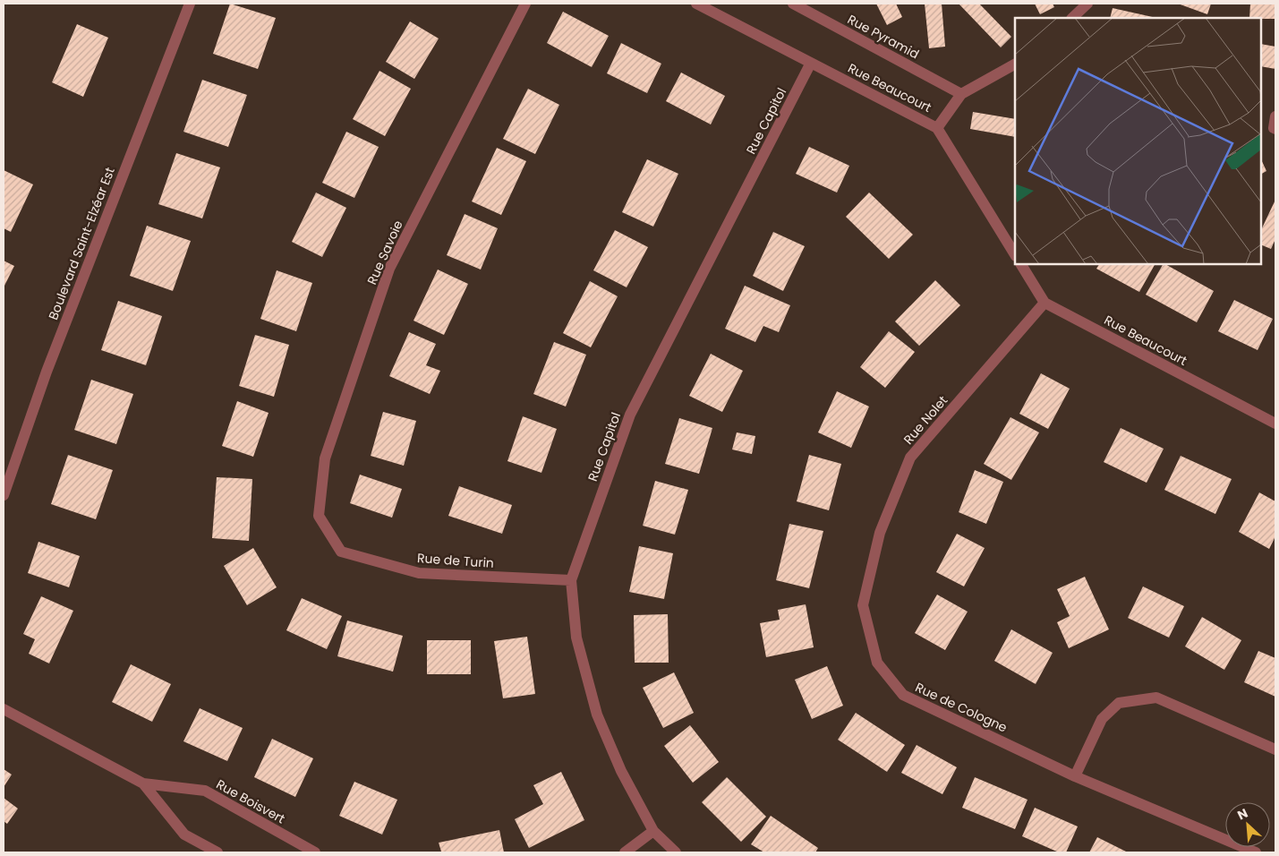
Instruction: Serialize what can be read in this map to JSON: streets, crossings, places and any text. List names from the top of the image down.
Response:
{
  "streets": {
    "street": [
      "Rue Pyramid",
      "Rue Beaucourt",
      "Rue Capitol",
      "Boulevard Saint-Elzéar Est",
      "Rue Savoie",
      "Rue Nolet",
      "Rue de Turin",
      "Rue de Cologne",
      "Rue Boisvert"
    ]
  },
  "crossings": [
    ["Rue Beaucourt", "Rue Capitol"],
    ["Rue Beaucourt", "Rue Nolet"],
    ["Rue Capitol", "Rue de Turin"],
    ["Rue Savoie", "Rue de Turin"],
    ["Rue Nolet", "Rue de Cologne"]
  ],
  "north": "top left"
}
